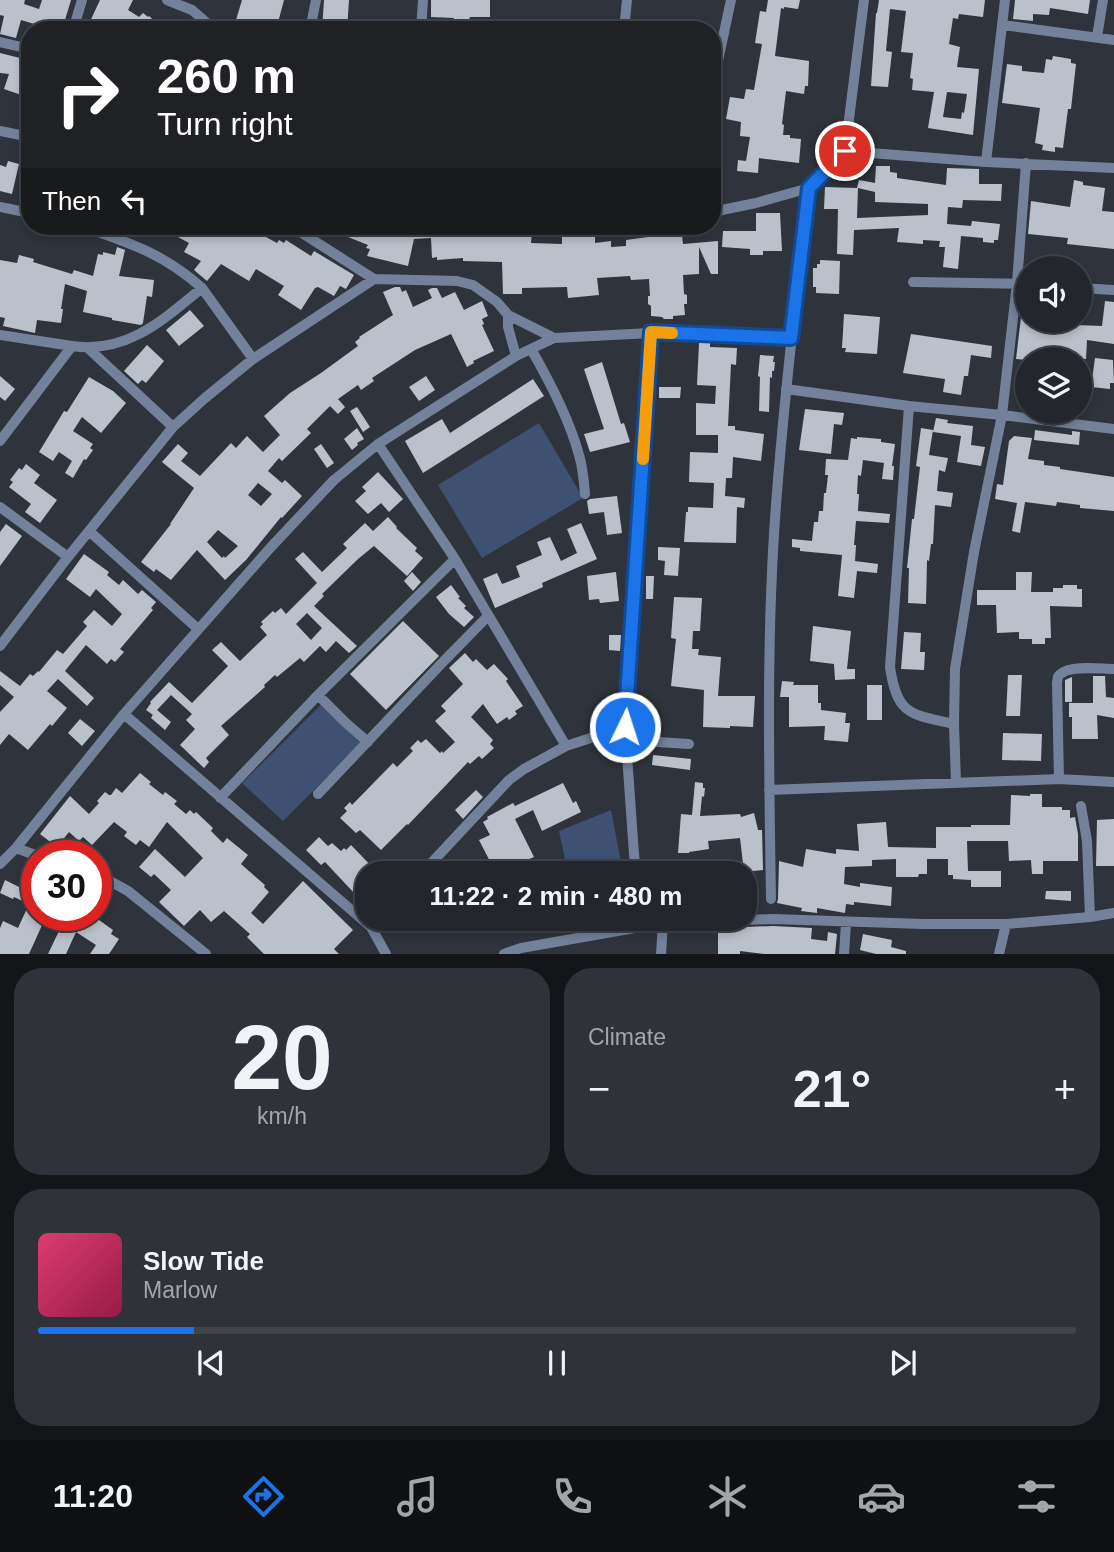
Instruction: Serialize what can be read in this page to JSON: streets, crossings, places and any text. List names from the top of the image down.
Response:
{
  "page": {
    "turn": ["260 m", "Turn right"],
    "then": "Then",
    "limit": "30",
    "trip": "11:22 · 2 min · 480 m",
    "tile": [
      ["20", "km/h"],
      "Climate"
    ],
    "heat": ["−", "21°", "+"],
    "song": ["Slow Tide", "Marlow"],
    "tabs": "11:20"
  }
}
